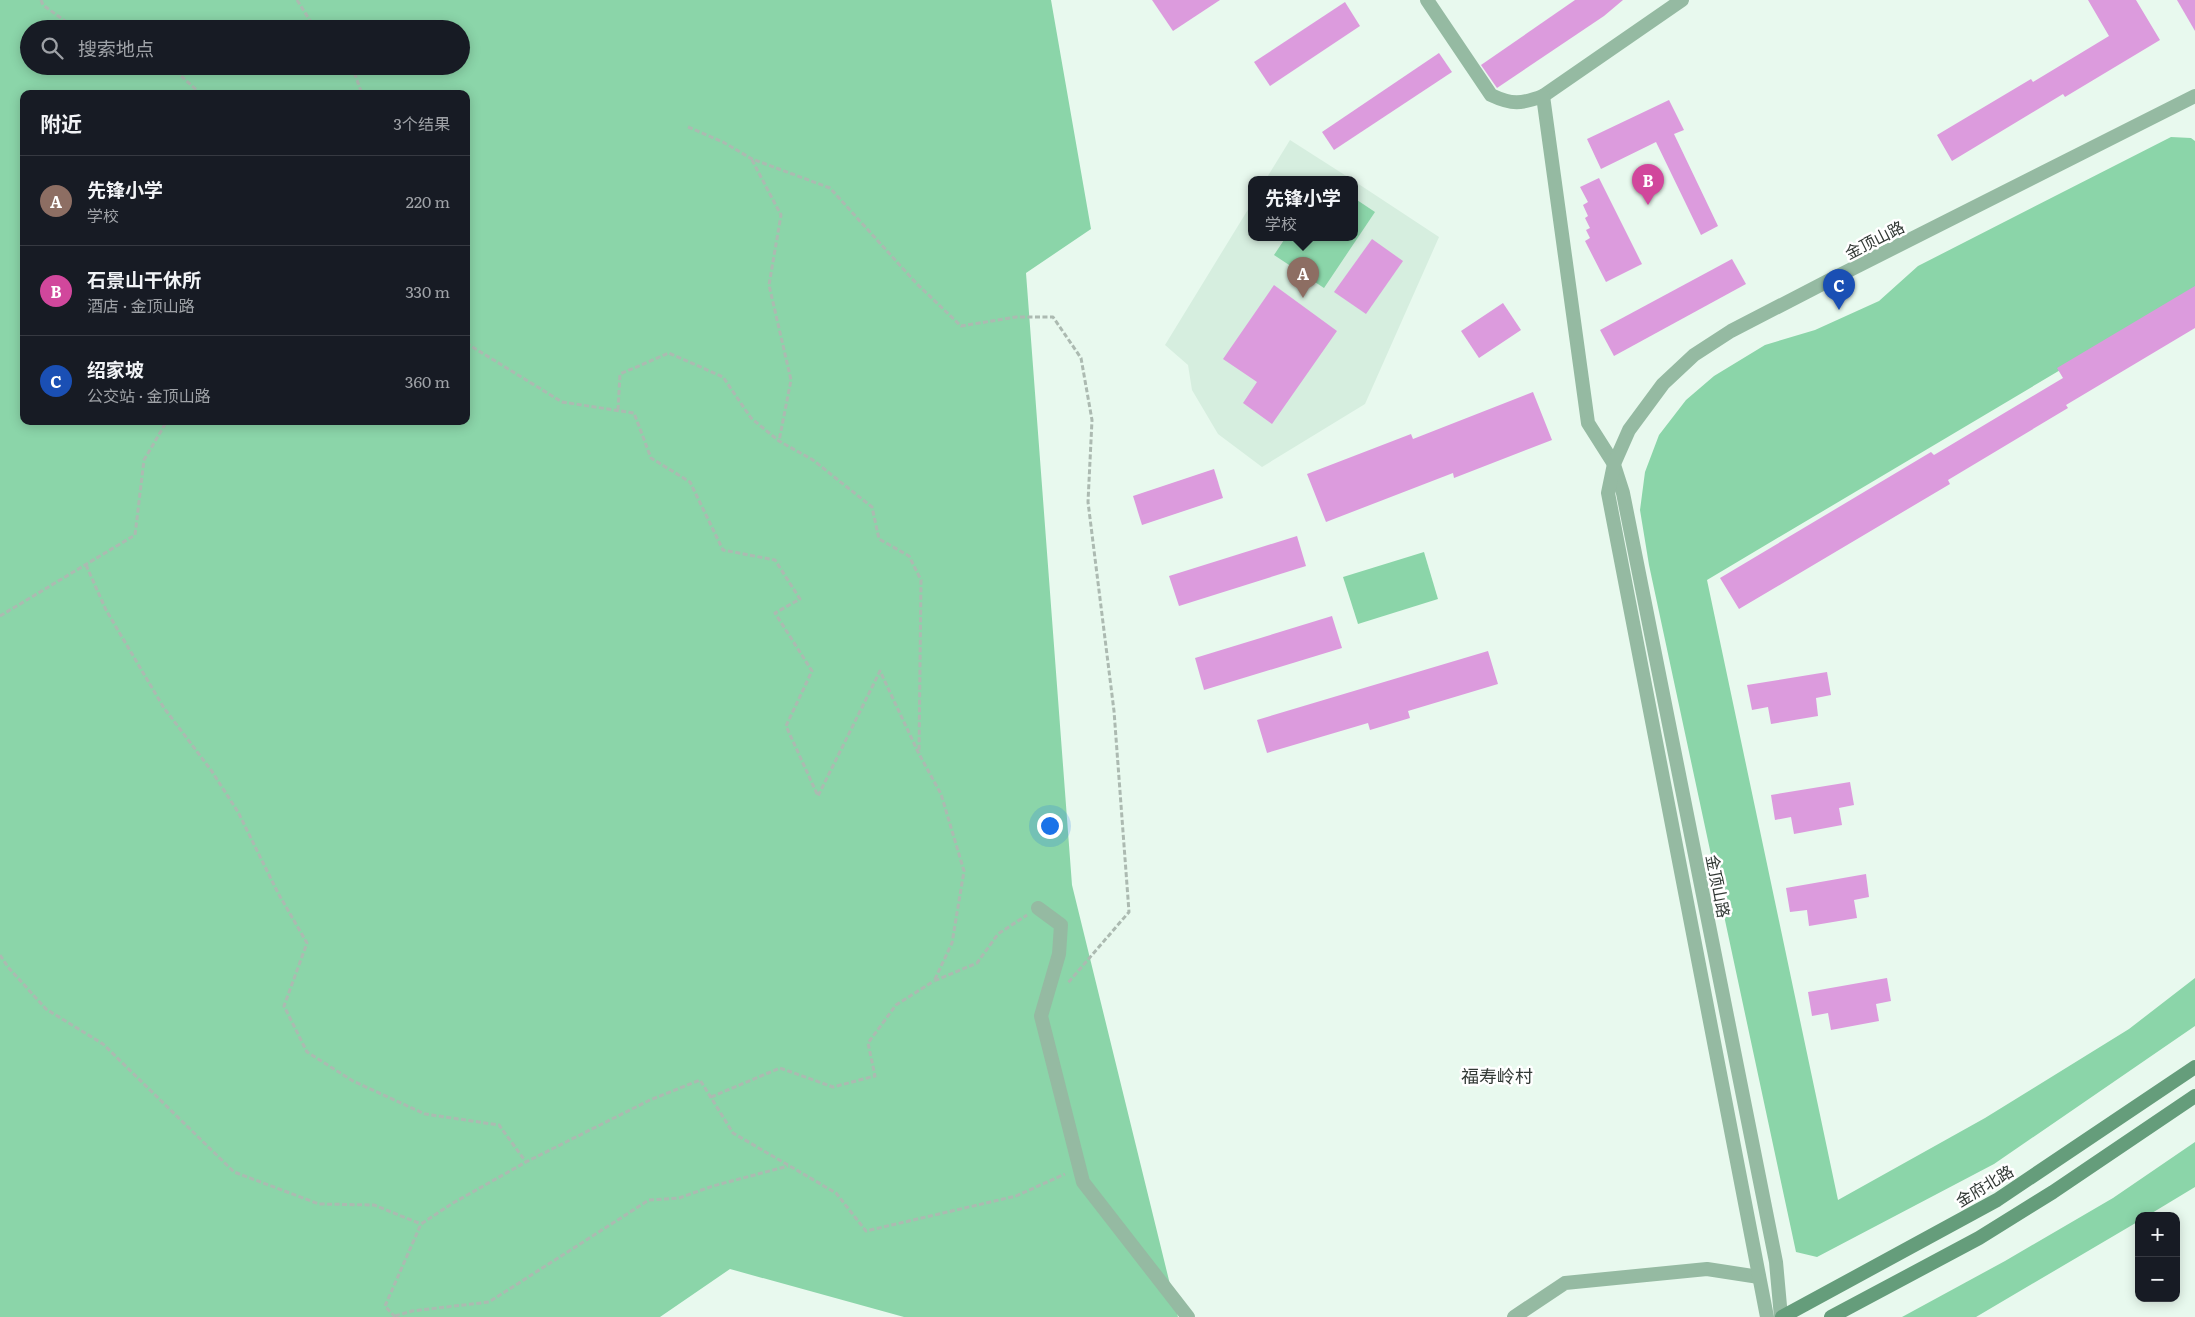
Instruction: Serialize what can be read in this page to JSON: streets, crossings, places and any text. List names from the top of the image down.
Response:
{
  "streets": {
    "main road": ["金府北路"],
    "street": ["金顶山路"]
  },
  "crossings": [
    ["金顶山路", "金府北路"]
  ],
  "districts": ["福寿岭村"],
  "page": {
    "search": "搜索地点",
    "heading": ["附近", "3个结果"],
    "list": [
      {
        "mark": "A",
        "name": "先锋小学",
        "note": "学校",
        "value": "220 m"
      },
      {
        "mark": "B",
        "name": "石景山干休所",
        "note": "酒店 · 金顶山路",
        "value": "330 m"
      },
      {
        "mark": "C",
        "name": "绍家坡",
        "note": "公交站 · 金顶山路",
        "value": "360 m"
      }
    ],
    "pins": ["B", "A", "C"],
    "popup": ["先锋小学", "学校"],
    "map_buttons": ["+", "−"]
  }
}
